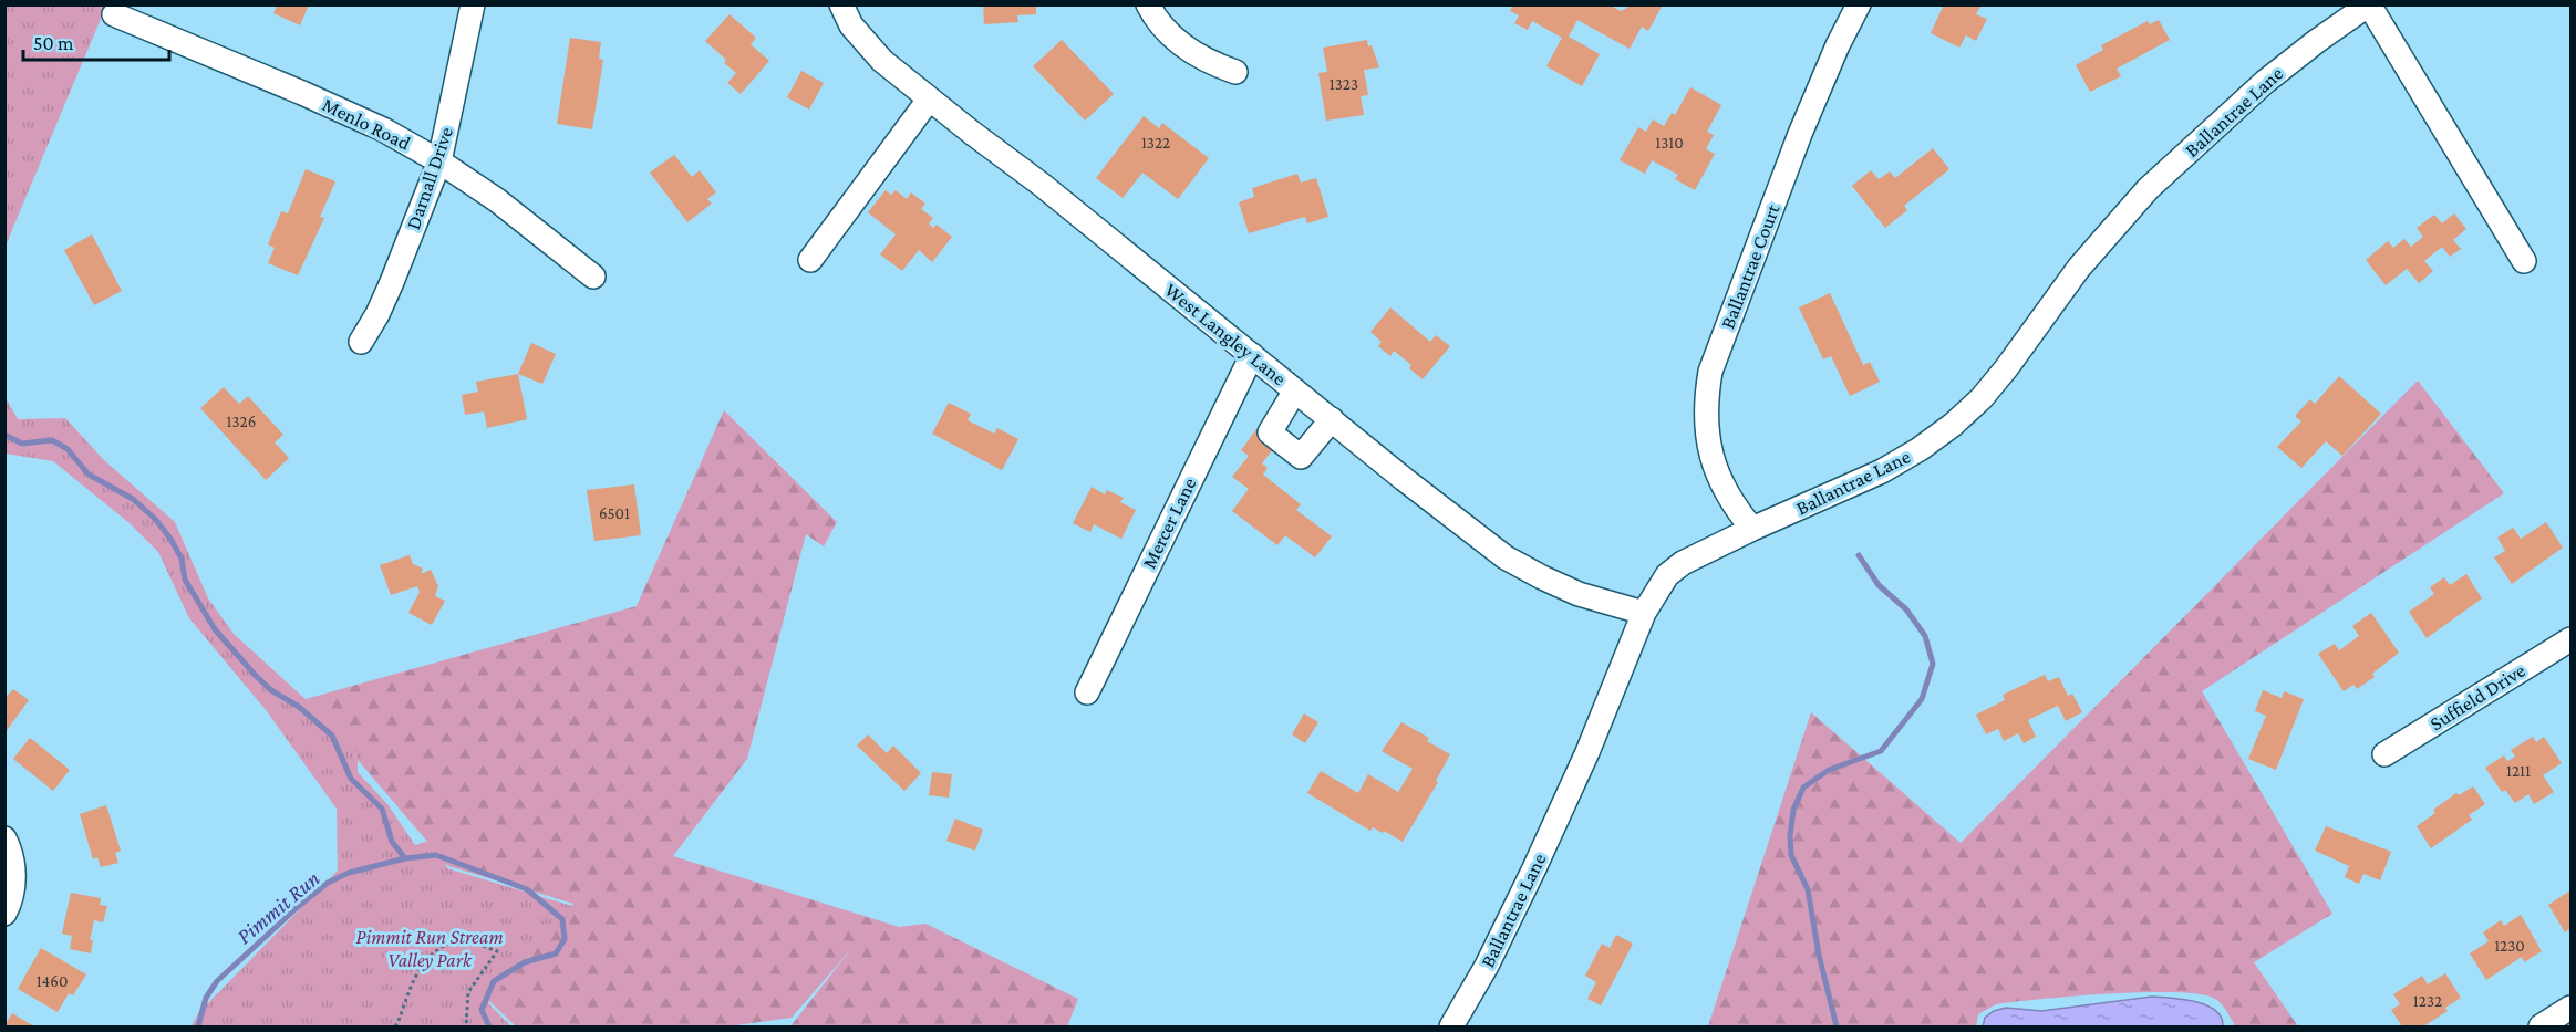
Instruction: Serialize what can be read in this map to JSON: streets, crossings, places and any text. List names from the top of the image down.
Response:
{
  "streets": {
    "street": [
      "Ballantrae Lane",
      "Menlo Road",
      "Darnall Drive",
      "Ballantrae Court",
      "West Langley Lane",
      "Mercer Lane",
      "Suffield Drive"
    ]
  },
  "crossings": [
    ["Ballantrae Lane", "Ballantrae Court"],
    ["Ballantrae Lane", "West Langley Lane"],
    ["Menlo Road", "Darnall Drive"],
    ["West Langley Lane", "Mercer Lane"]
  ],
  "water": ["Pimmit Run"],
  "parks": ["Pimmit Run Stream Valley Park"],
  "house_numbers": [
    "1323",
    "1322",
    "1310",
    "1326",
    "6501",
    "1211",
    "1230",
    "1460",
    "1232"
  ],
  "scale_bar": "50 m"
}
